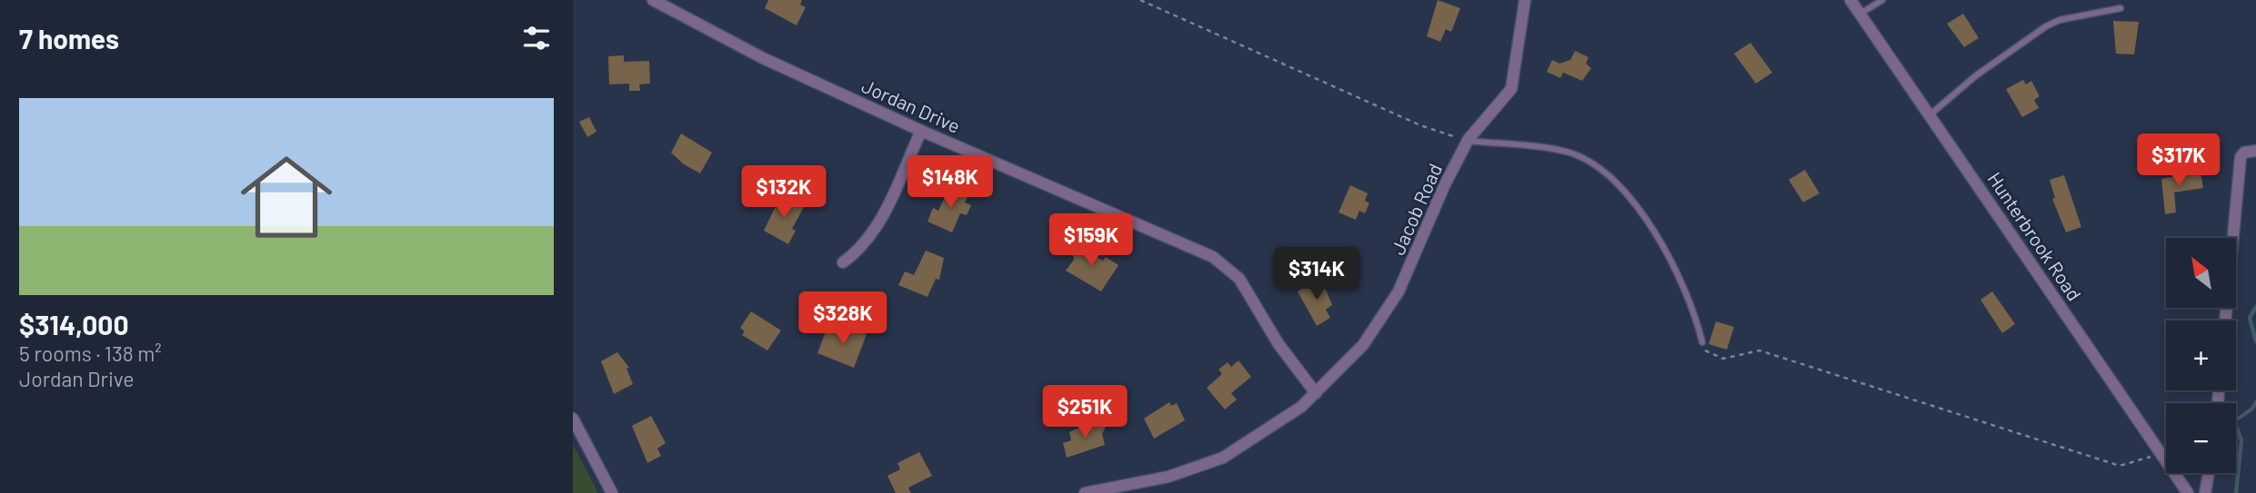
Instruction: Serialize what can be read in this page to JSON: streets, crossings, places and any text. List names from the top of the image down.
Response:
{
  "streets": {
    "street": ["Jordan Drive", "Jacob Road", "Hunterbrook Road"]
  },
  "crossings": [
    ["Jordan Drive", "Jacob Road"]
  ],
  "north": "top left",
  "page": {
    "heading": "7 homes",
    "list": [
      {
        "name": "$314,000",
        "note": "5 rooms · 138 m² · Jordan Drive"
      }
    ],
    "price": [
      "$317K",
      "$148K",
      "$132K",
      "$159K",
      "$314K",
      "$328K",
      "$251K"
    ],
    "map_buttons": ["+", "−"]
  }
}
